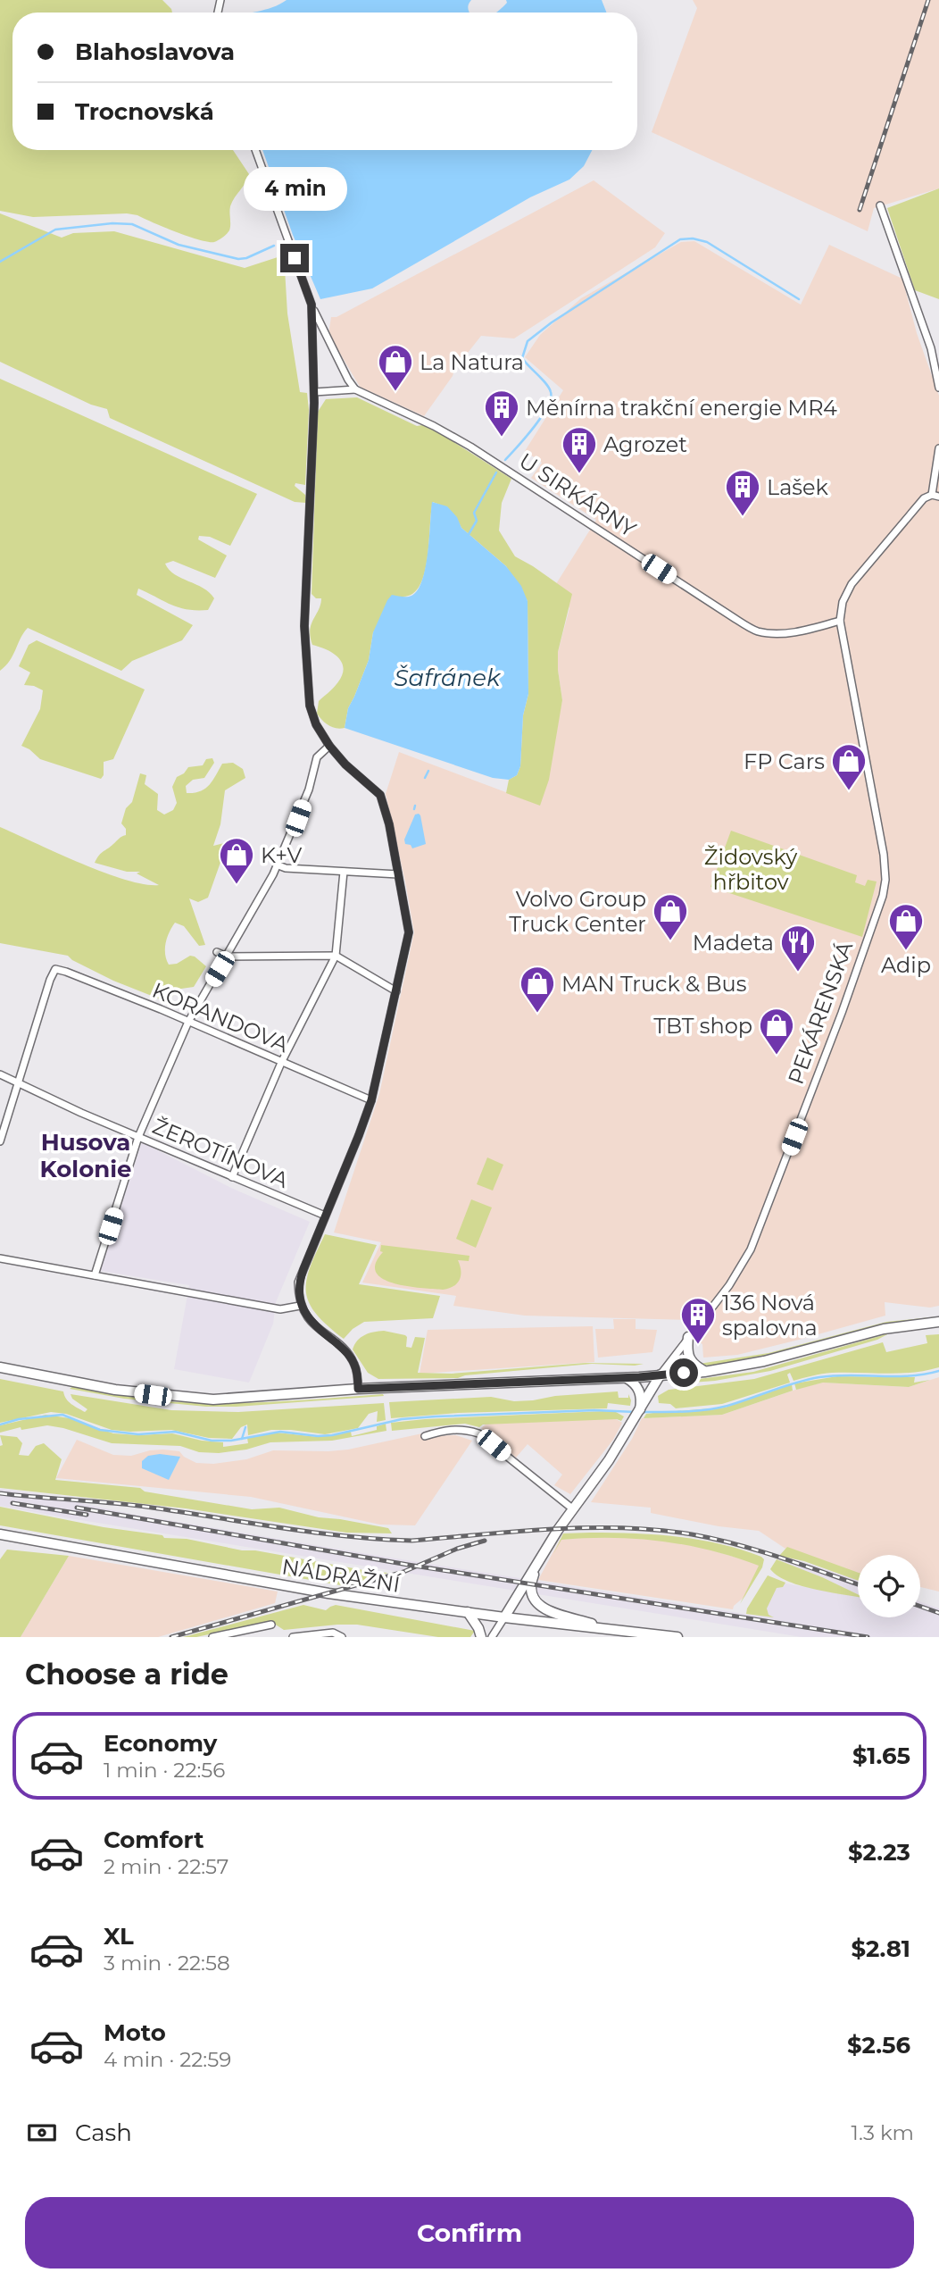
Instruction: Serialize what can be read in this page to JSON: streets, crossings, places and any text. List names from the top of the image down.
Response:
{
  "streets": {
    "main road": ["PEKÁRENSKÁ", "NÁDRAŽNÍ"],
    "street": ["U SIRKÁRNY", "KORANDOVA", "ŽEROTÍNOVA"]
  },
  "crossings": [
    ["U SIRKÁRNY", "PEKÁRENSKÁ"],
    ["PEKÁRENSKÁ", "NÁDRAŽNÍ"],
    ["KORANDOVA", "ŽEROTÍNOVA"]
  ],
  "districts": ["Husova Kolonie"],
  "water": ["Šafránek"],
  "parks": ["Židovský hřbitov"],
  "places": {
    "shop": [
      "La Natura",
      "FP Cars",
      "K+V",
      "Volvo Group Truck Center",
      "Adip",
      "MAN Truck & Bus",
      "TBT shop"
    ],
    "building": [
      "Měnírna trakční energie MR4",
      "Agrozet",
      "Lašek",
      "136 Nová spalovna"
    ],
    "restaurant": ["Madeta"]
  },
  "page": {
    "banner": ["Blahoslavova", "Trocnovská"],
    "bubble": "4 min",
    "heading": "Choose a ride",
    "list": [
      {
        "name": "Economy",
        "note": "1 min · 22:56",
        "value": "$1.65"
      },
      {
        "name": "Comfort",
        "note": "2 min · 22:57",
        "value": "$2.23"
      },
      {
        "name": "XL",
        "note": "3 min · 22:58",
        "value": "$2.81"
      },
      {
        "name": "Moto",
        "note": "4 min · 22:59",
        "value": "$2.56"
      }
    ],
    "pay": ["Cash", "1.3 km"],
    "buttons": "Confirm"
  }
}
